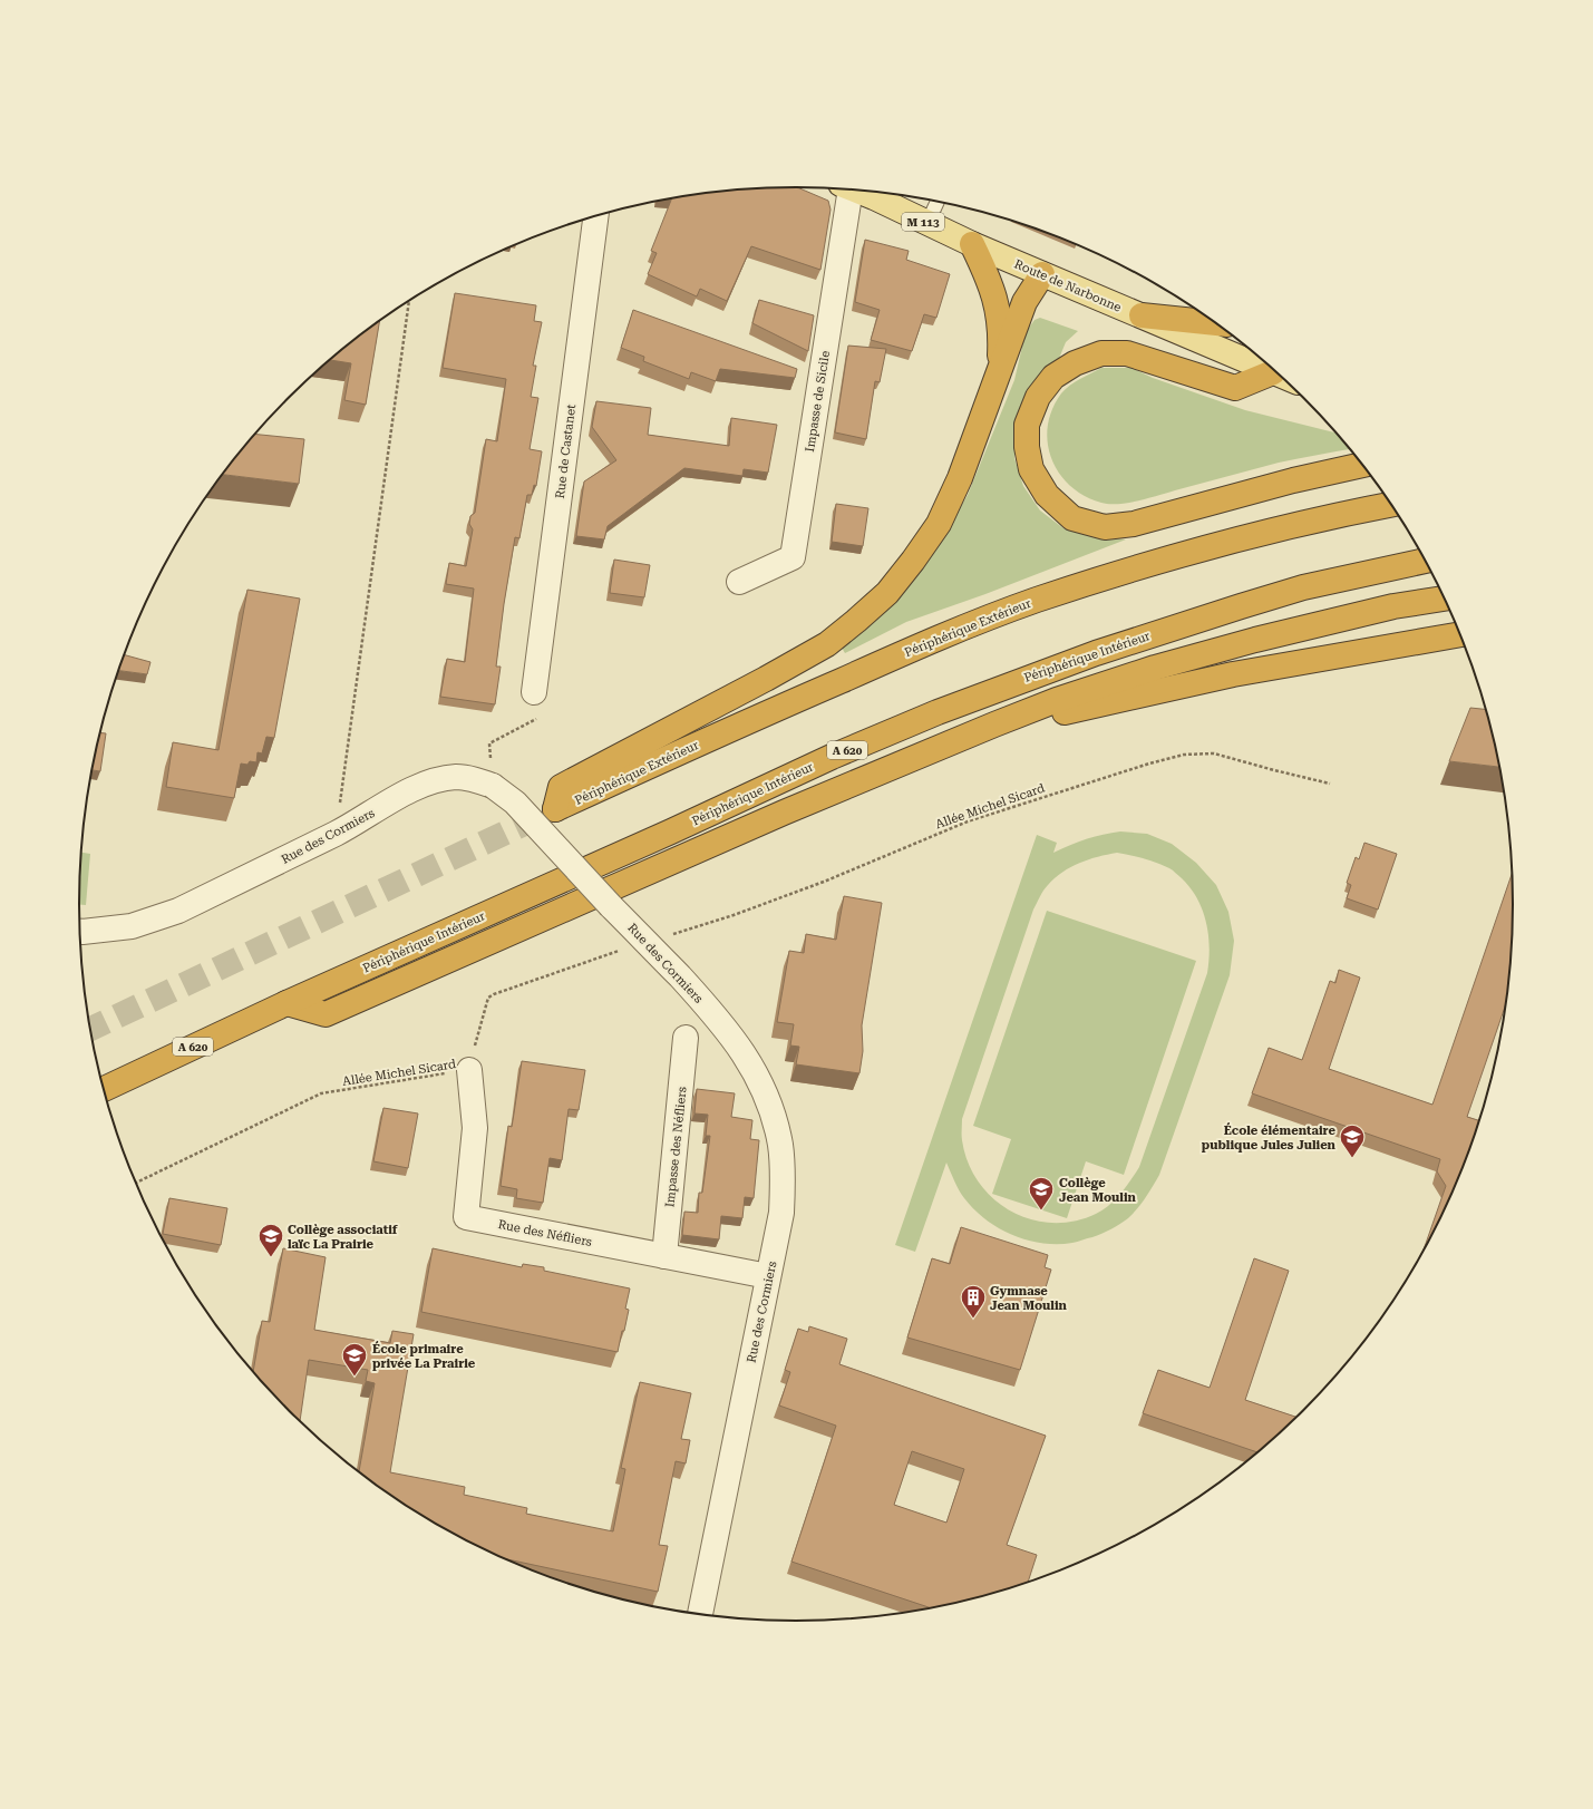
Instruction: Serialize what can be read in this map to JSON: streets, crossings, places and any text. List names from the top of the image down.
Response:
{
  "streets": {
    "highway": ["Périphérique Extérieur", "Périphérique Intérieur", "A 620"],
    "main road": ["M 113", "Route de Narbonne"],
    "street": [
      "Impasse de Sicile",
      "Rue de Castanet",
      "Rue des Cormiers",
      "Impasse des Néfliers",
      "Rue des Néfliers"
    ],
    "path": ["Allée Michel Sicard"]
  },
  "crossings": [
    ["Allée Michel Sicard", "Rue des Néfliers"],
    ["Rue des Cormiers", "Rue des Néfliers"],
    ["Impasse des Néfliers", "Rue des Néfliers"]
  ],
  "places": {
    "school or university": [
      "École élémentaire publique Jules Julien",
      "Collège Jean Moulin",
      "Collège associatif laïc La Prairie",
      "École primaire privée La Prairie"
    ],
    "building": ["Gymnase Jean Moulin"]
  }
}
